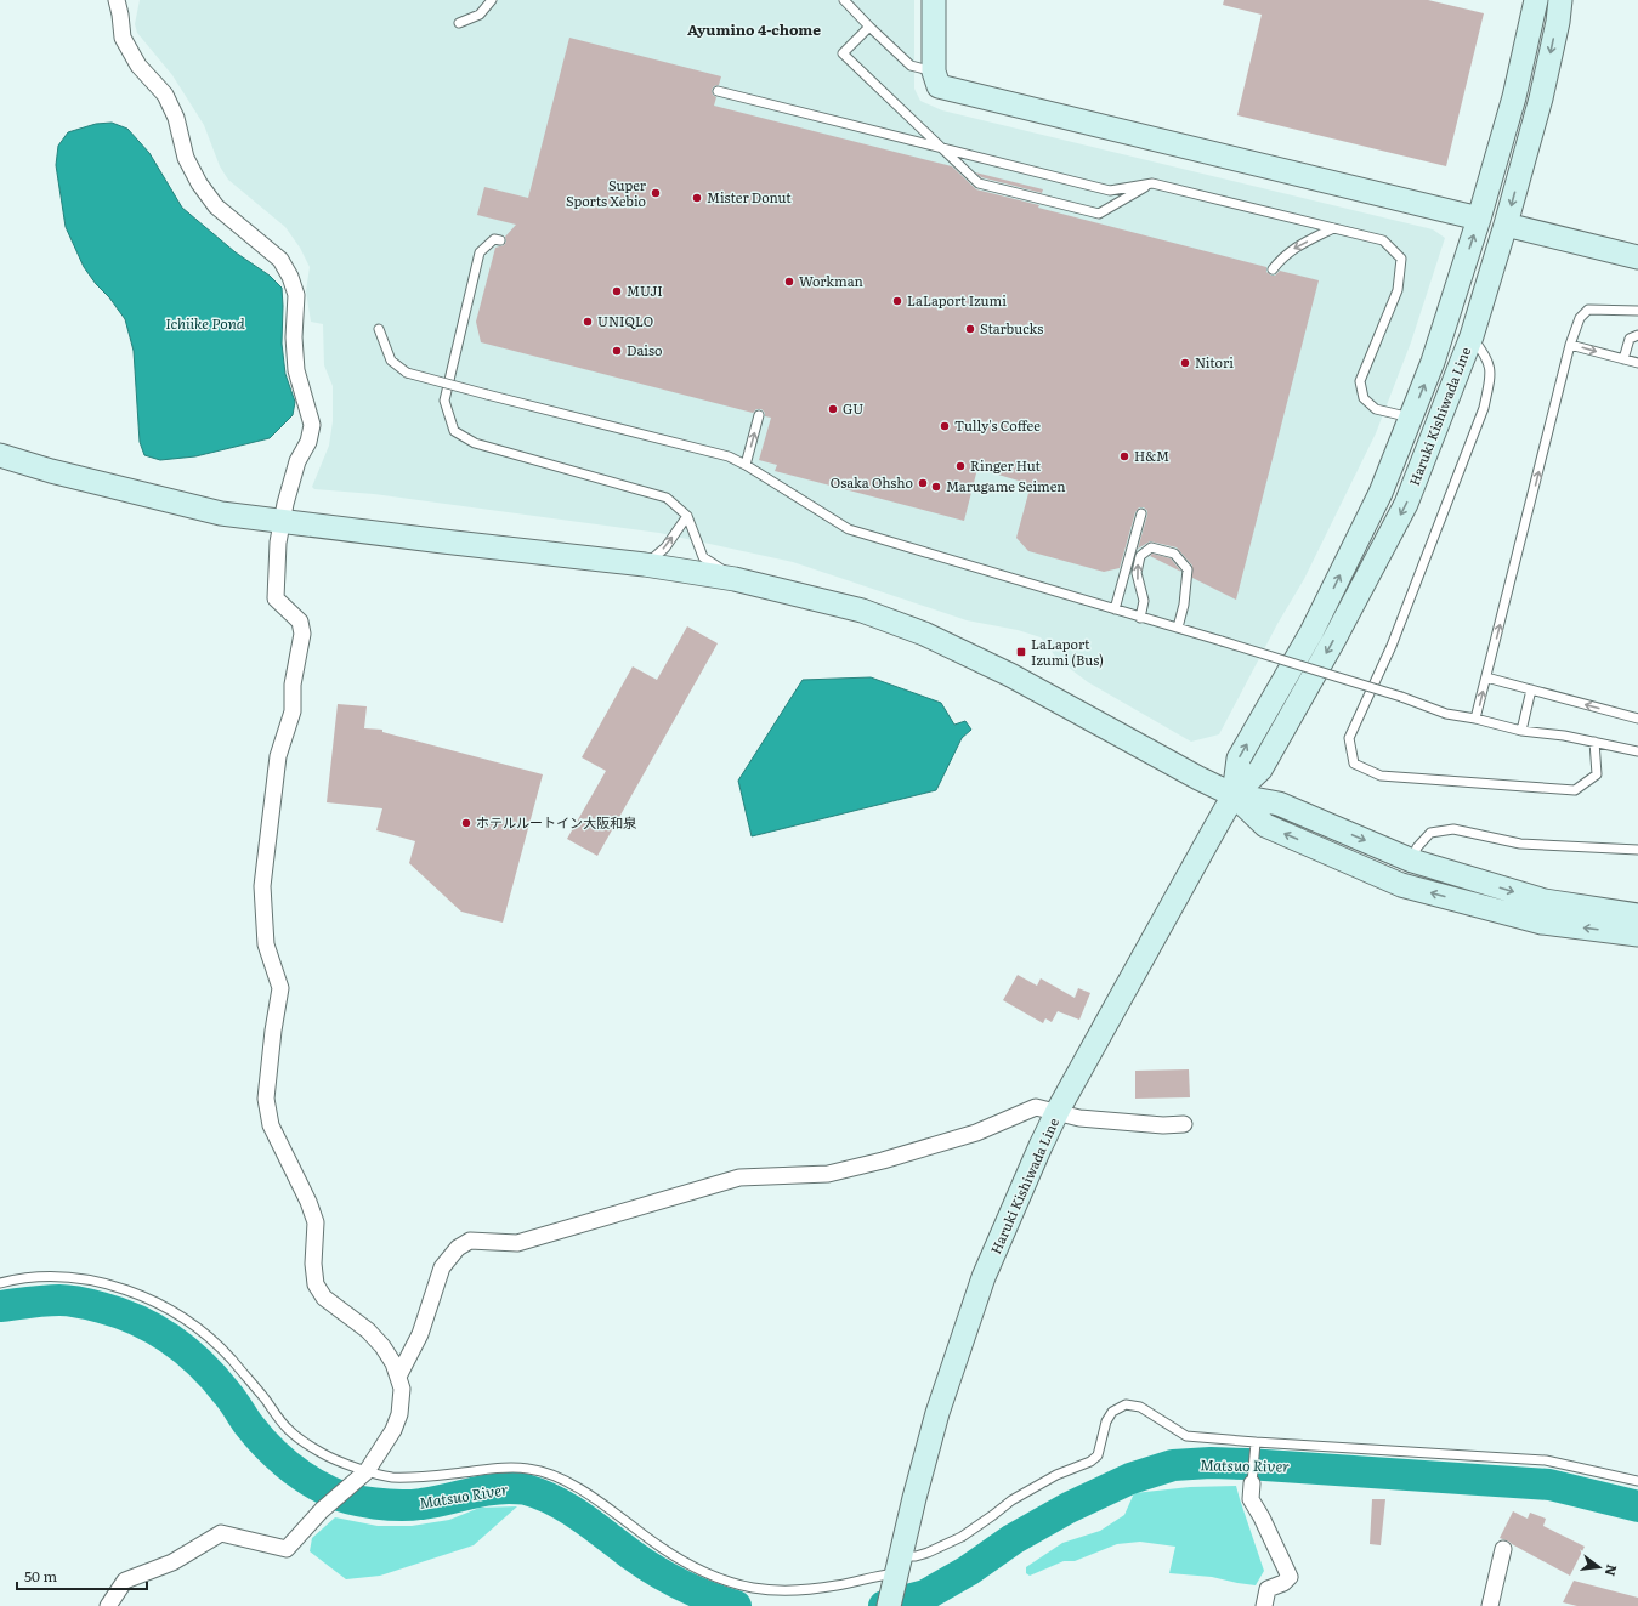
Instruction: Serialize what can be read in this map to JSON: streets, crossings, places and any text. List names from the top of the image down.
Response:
{
  "streets": {
    "street": ["Haruki Kishiwada Line"]
  },
  "districts": ["Ayumino 4-chome"],
  "water": ["Ichiike Pond", "Matsuo River"],
  "places": {
    "other": [
      "Super Sports Xebio",
      "Mister Donut",
      "Workman",
      "MUJI",
      "LaLaport Izumi",
      "UNIQLO",
      "Starbucks",
      "Daiso",
      "Nitori",
      "GU",
      "Tully's Coffee",
      "H&M",
      "Ringer Hut",
      "Osaka Ohsho",
      "Marugame Seimen",
      "ホテルルートイン大阪和泉"
    ],
    "transit": ["LaLaport Izumi (Bus)"]
  },
  "scale_bar": "50 m",
  "north": "right"
}
